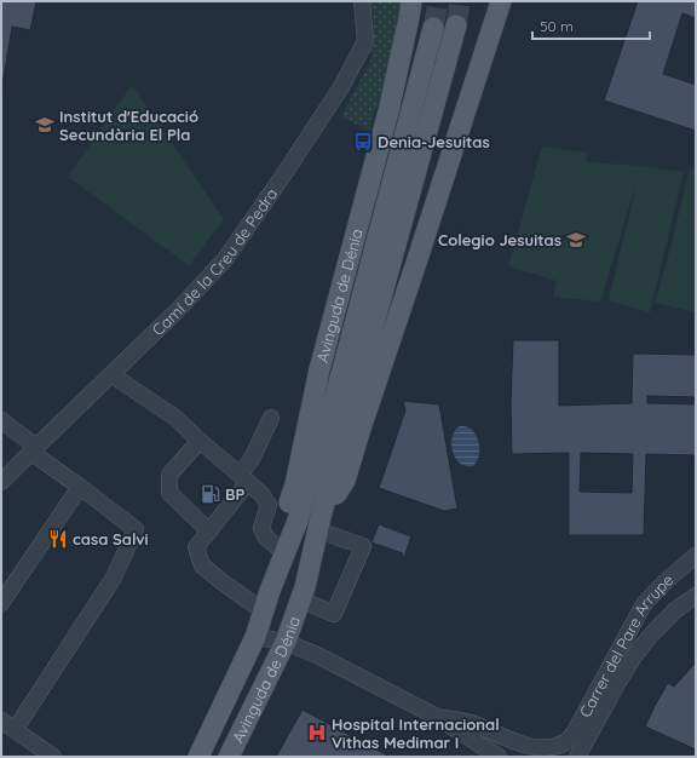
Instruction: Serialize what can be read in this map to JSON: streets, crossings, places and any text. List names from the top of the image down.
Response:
{
  "streets": {
    "main road": ["Avinguda de Dénia"],
    "street": ["Camí de la Creu de Pedra", "Carrer del Pare Arrupe"]
  },
  "places": {
    "school or university": ["Institut d'Educació Secundària El Pla", "Colegio Jesuitas"],
    "bus stop": ["Denia-Jesuitas"],
    "fuel station": ["BP"],
    "restaurant": ["casa Salvi"],
    "hospital": ["Hospital Internacional Vithas Medimar I"]
  },
  "scale_bar": "50 m"
}
